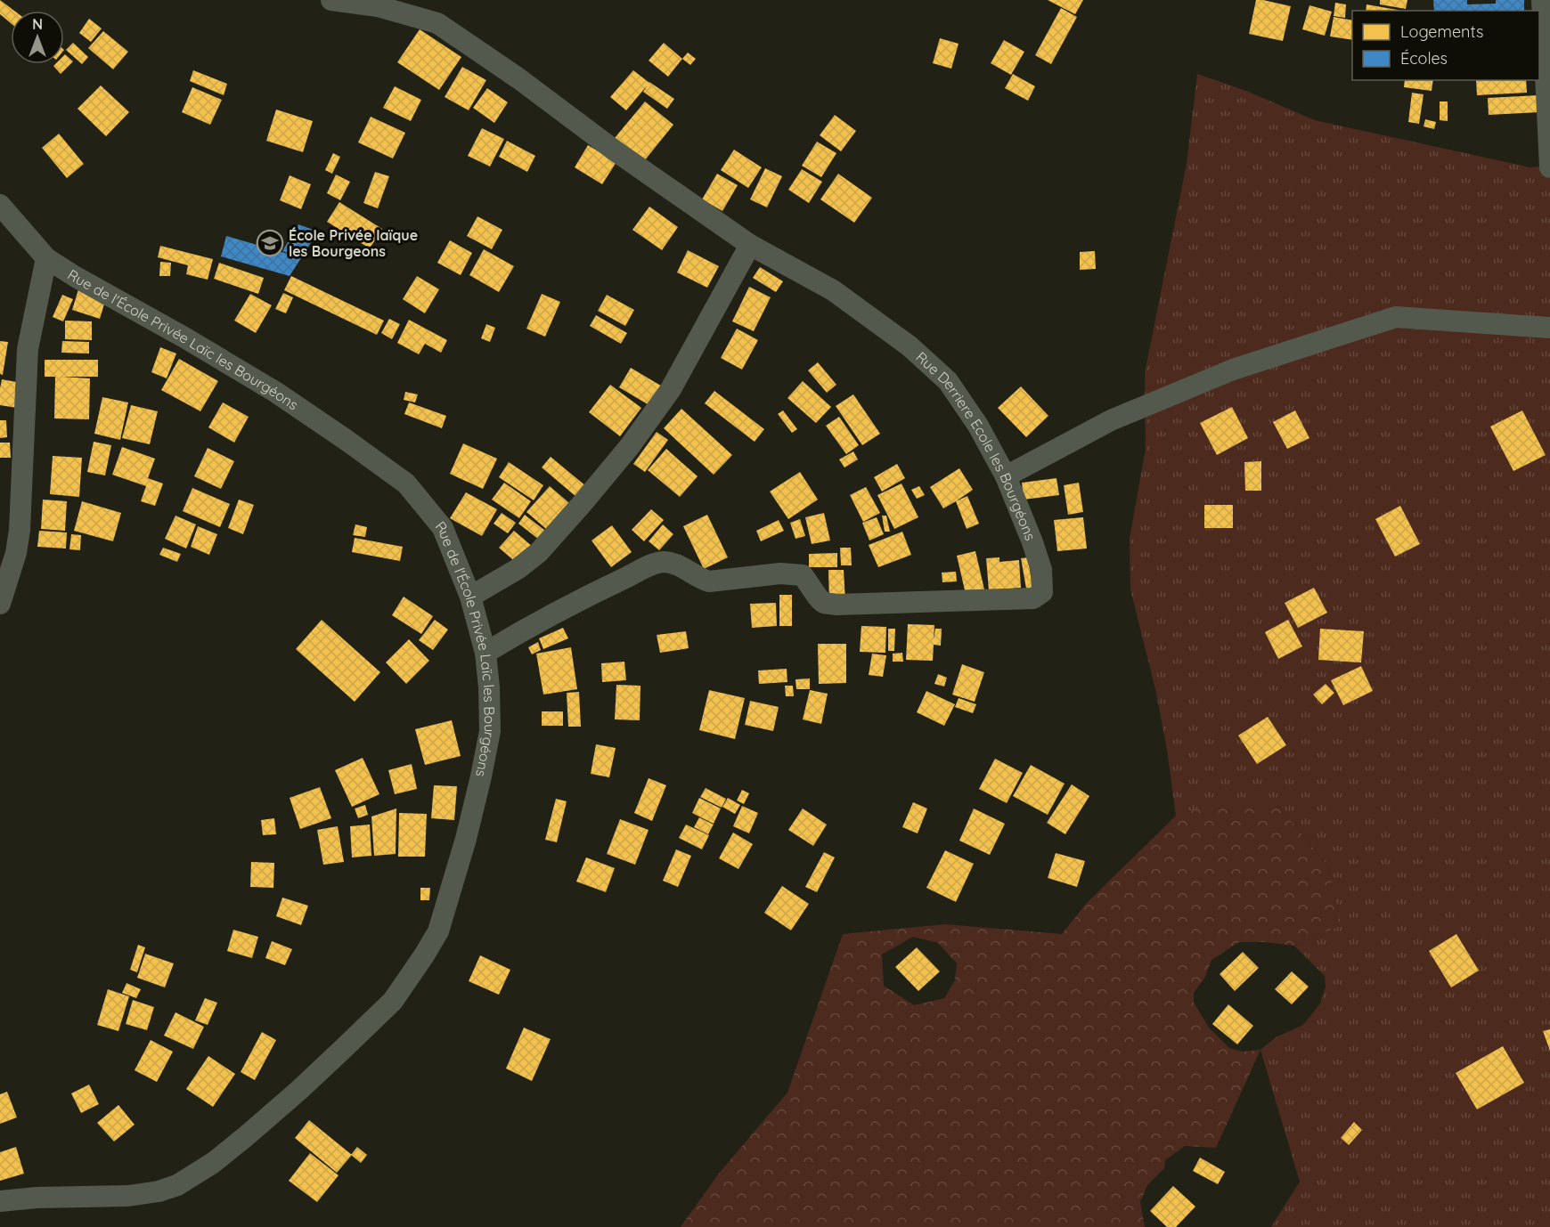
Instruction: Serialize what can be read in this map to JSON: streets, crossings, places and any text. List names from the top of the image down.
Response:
{
  "streets": {
    "street": ["Rue de l'École Privée Laïc les Bourgéons", "Rue Derriere Ecole les Bourgéons"]
  },
  "crossings": [
    ["Rue de l'École Privée Laïc les Bourgéons", "Rue Derriere Ecole les Bourgéons"]
  ],
  "places": {
    "school or university": ["École Privée laïque les Bourgeons"]
  },
  "legend": ["Logements", "Écoles"],
  "north": "top"
}
